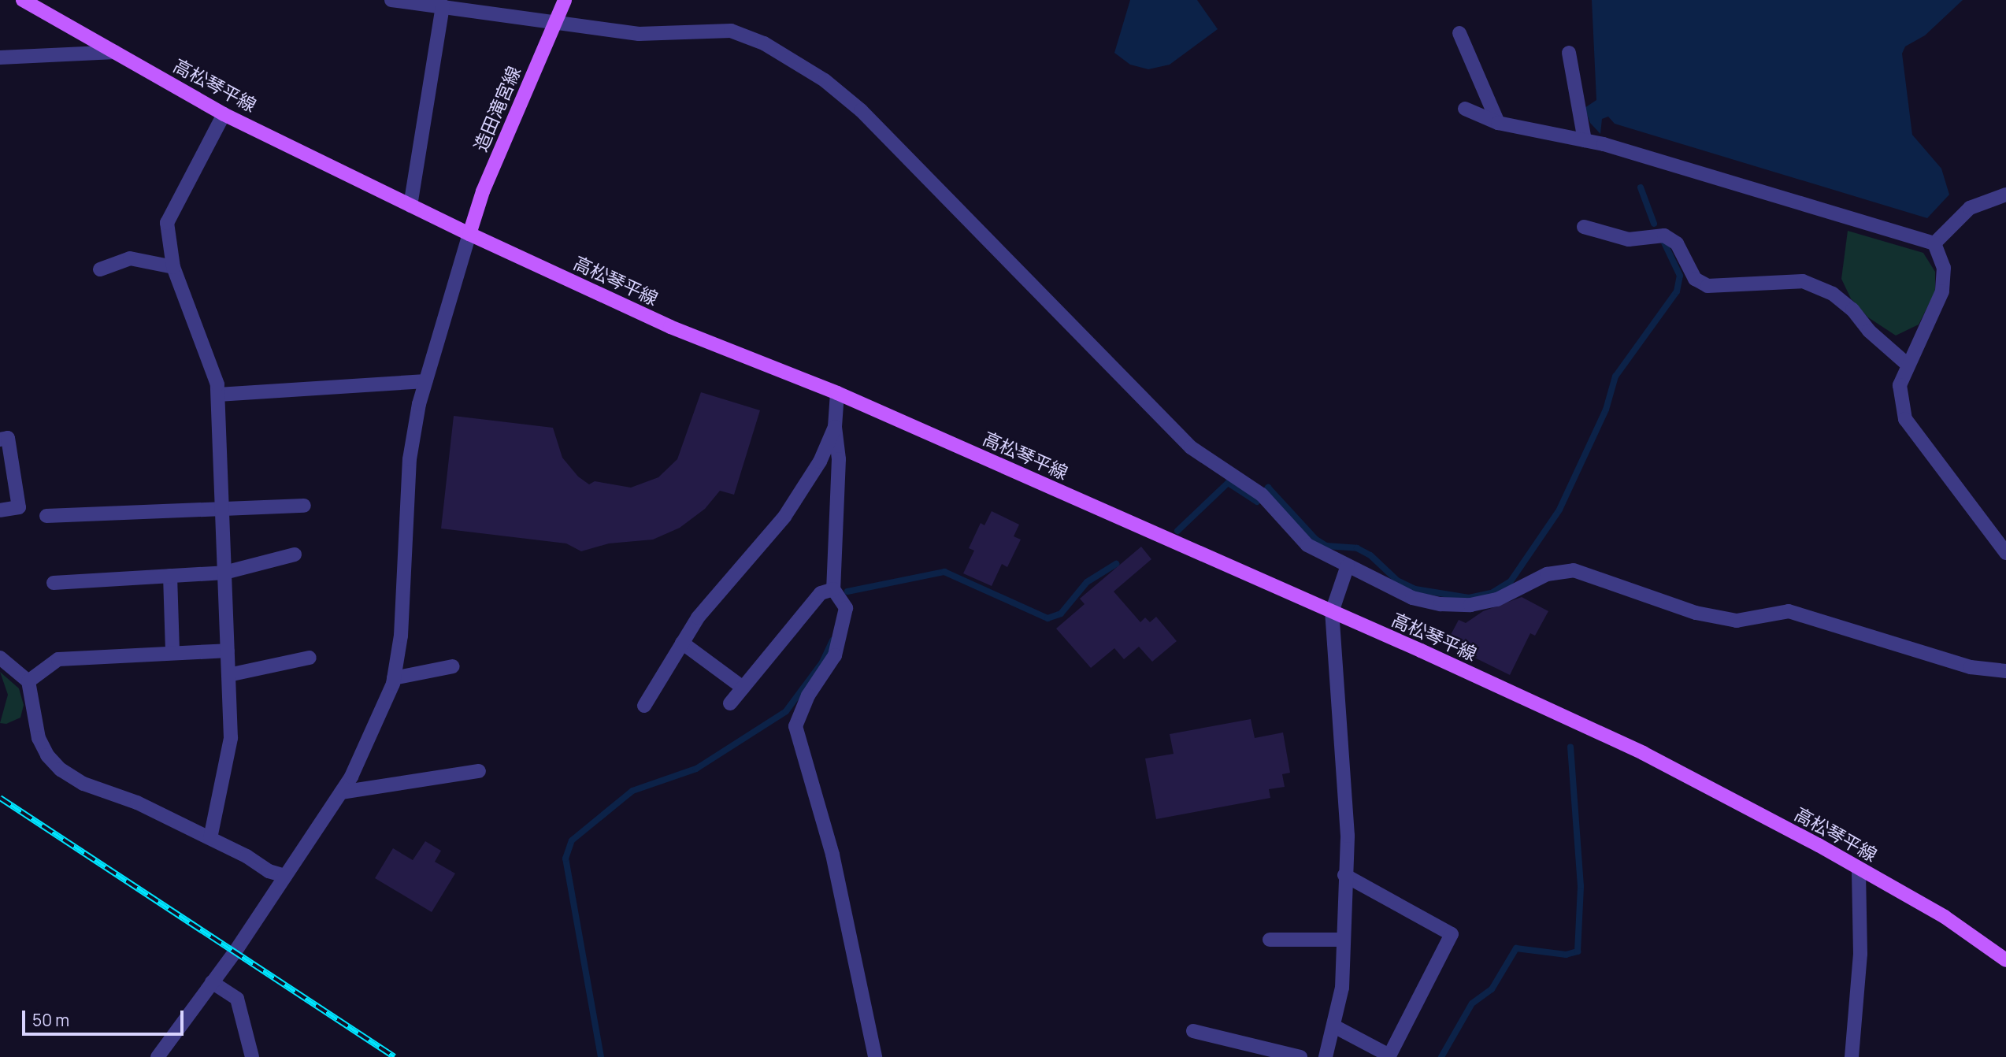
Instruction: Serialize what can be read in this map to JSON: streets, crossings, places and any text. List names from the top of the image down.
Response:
{
  "streets": {
    "main road": ["高松琴平線", "造田滝宮線"]
  },
  "crossings": [
    ["高松琴平線", "造田滝宮線"]
  ],
  "scale_bar": "50 m"
}
